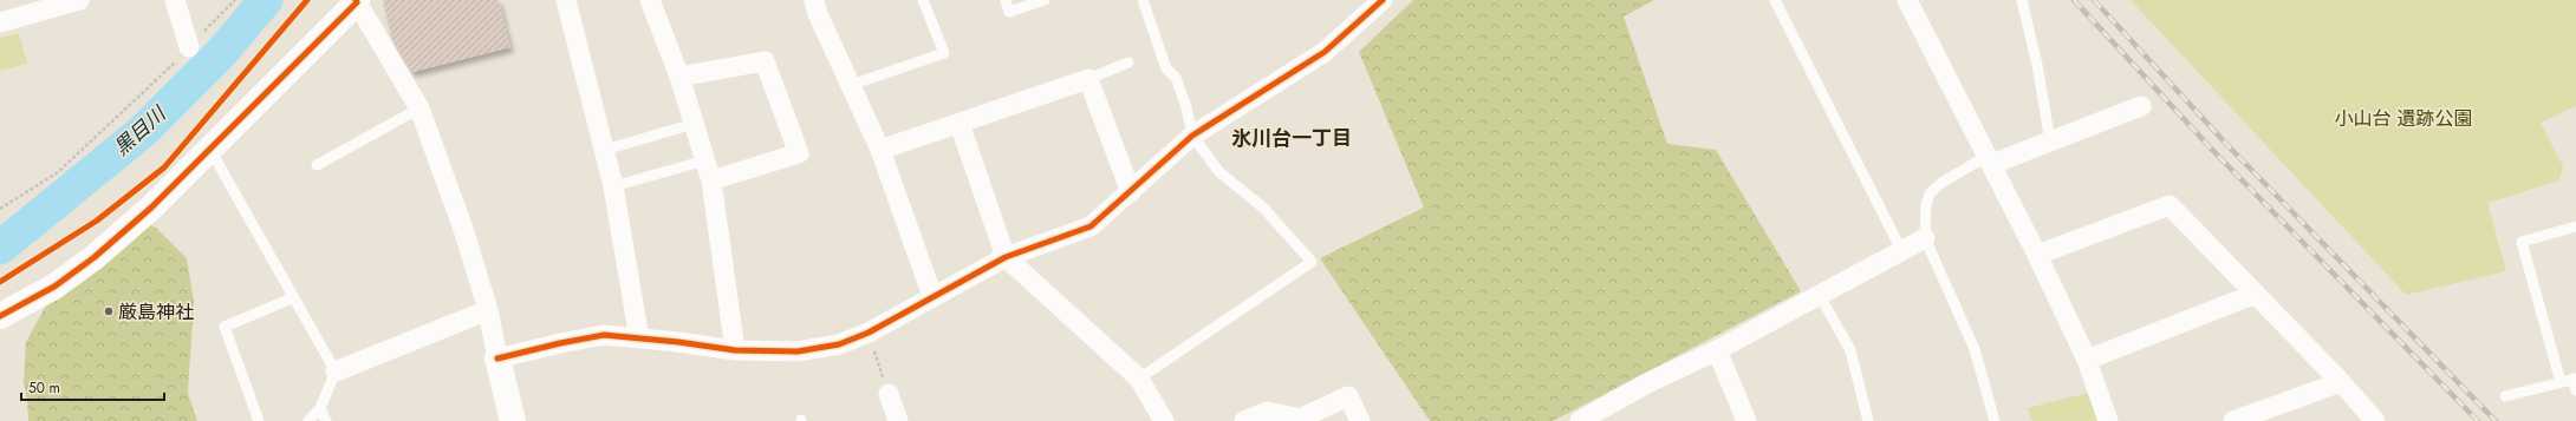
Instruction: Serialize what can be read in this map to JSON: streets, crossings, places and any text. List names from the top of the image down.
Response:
{
  "districts": ["氷川台一丁目"],
  "water": ["黒目川"],
  "parks": ["小山台 遺跡公園"],
  "places": ["厳島神社"],
  "scale_bar": "50 m"
}
